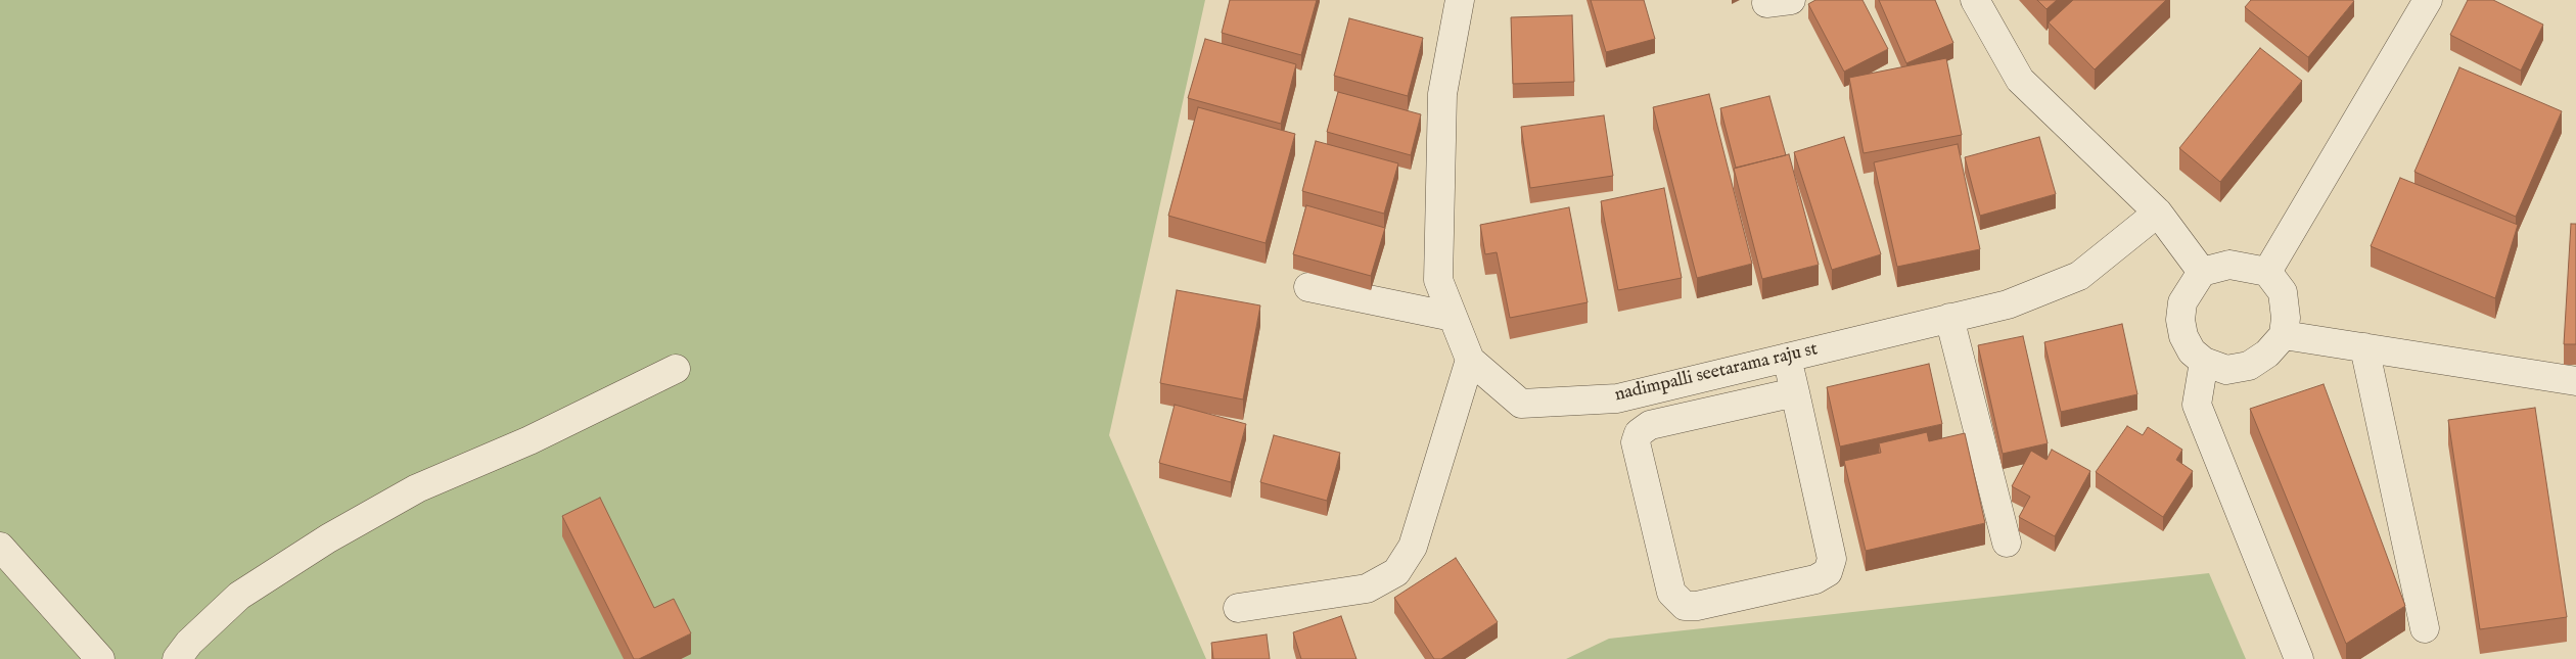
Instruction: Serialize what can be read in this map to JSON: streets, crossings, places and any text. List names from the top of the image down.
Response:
{
  "streets": {
    "street": ["nadimpalli seetarama raju st"]
  }
}
